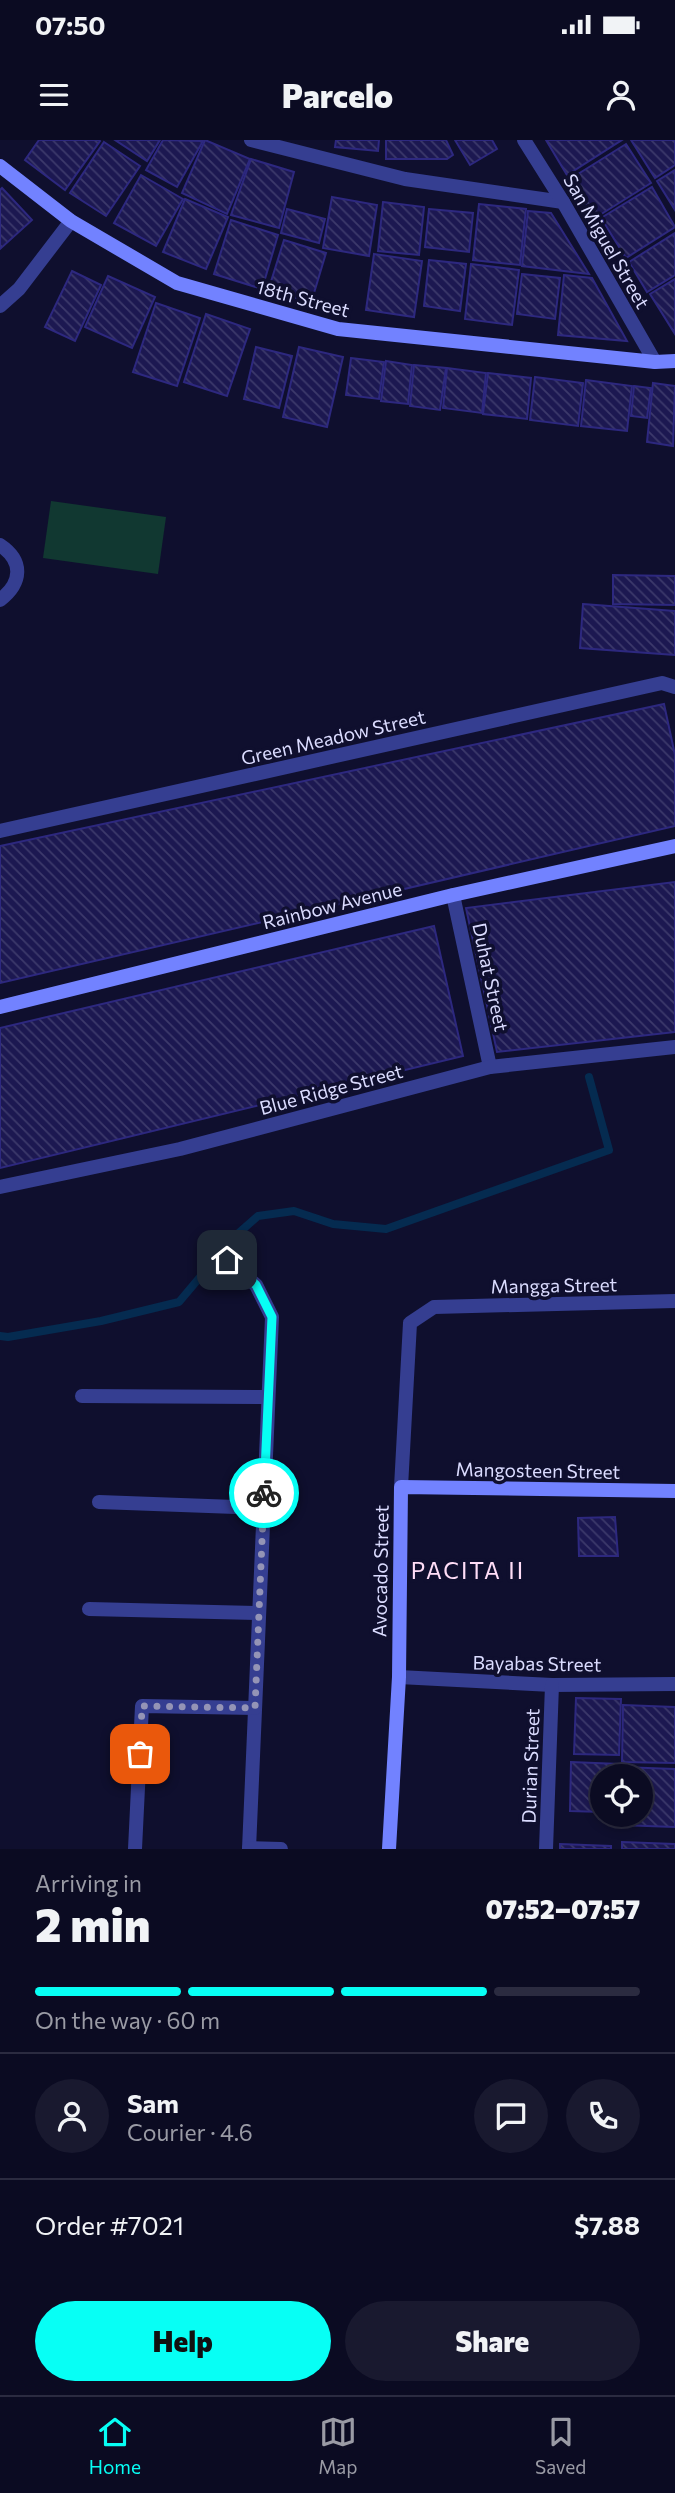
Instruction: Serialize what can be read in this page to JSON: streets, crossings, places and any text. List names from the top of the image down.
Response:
{
  "streets": {
    "street": [
      "San Miguel Street",
      "18th Street",
      "Green Meadow Street",
      "Rainbow Avenue",
      "Duhat Street",
      "Blue Ridge Street",
      "Mangga Street",
      "Mangosteen Street",
      "Avocado Street",
      "Bayabas Street",
      "Durian Street"
    ]
  },
  "crossings": [
    ["San Miguel Street", "18th Street"],
    ["Rainbow Avenue", "Duhat Street"],
    ["Duhat Street", "Blue Ridge Street"],
    ["Mangga Street", "Avocado Street"],
    ["Mangosteen Street", "Avocado Street"],
    ["Avocado Street", "Bayabas Street"],
    ["Bayabas Street", "Durian Street"]
  ],
  "districts": ["PACITA II"],
  "page": {
    "status": "07:50",
    "header": "Parcelo",
    "heading": ["2 min", "Arriving in", "07:52–07:57"],
    "panel": [
      "Sam",
      "Courier · 4.6",
      "Order #7021",
      "$7.88"
    ],
    "bar": "On the way · 60 m",
    "buttons": ["Help", "Share"],
    "tabs": ["Home", "Map", "Saved"]
  }
}
